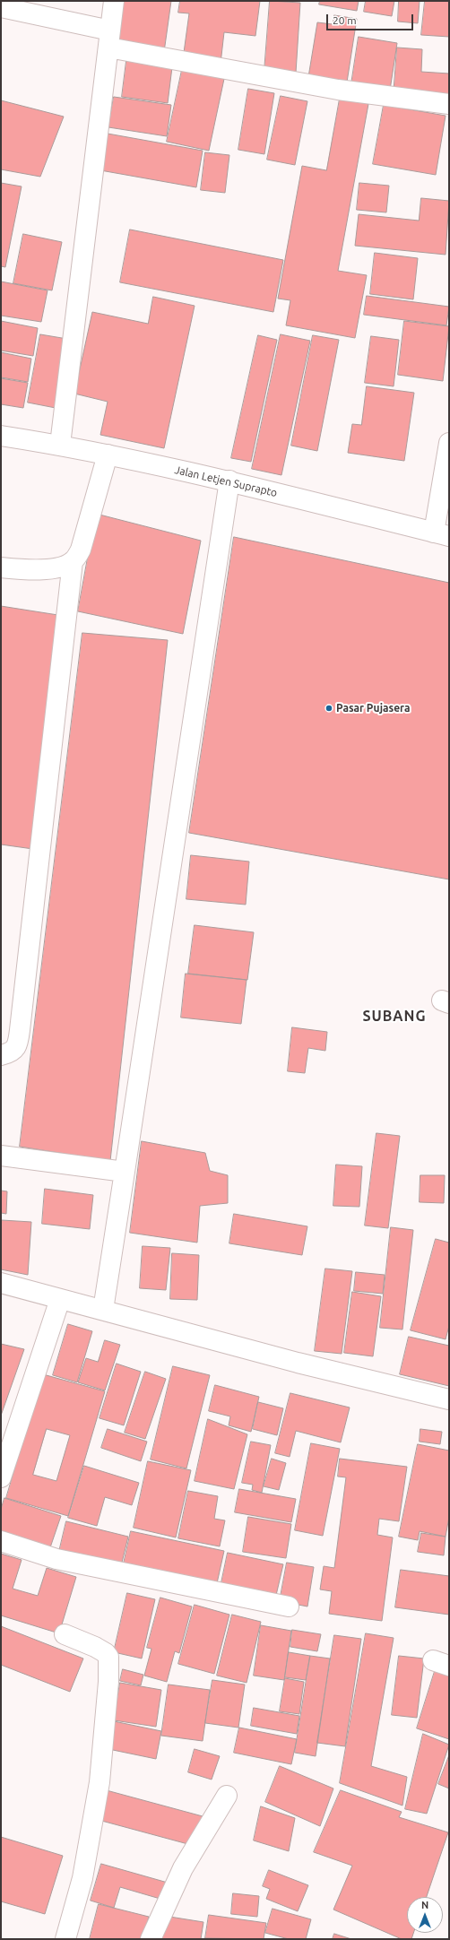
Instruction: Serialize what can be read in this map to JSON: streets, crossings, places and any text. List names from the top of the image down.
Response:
{
  "streets": {
    "street": ["Jalan Letjen Suprapto"]
  },
  "districts": ["SUBANG"],
  "places": ["Pasar Pujasera"],
  "scale_bar": "20 m",
  "north": "top"
}
